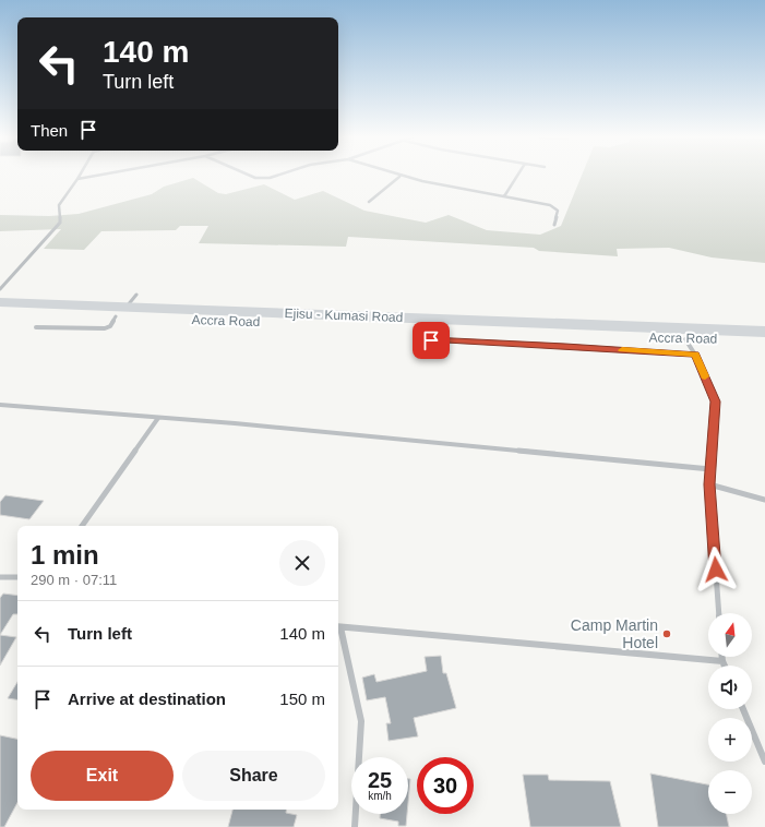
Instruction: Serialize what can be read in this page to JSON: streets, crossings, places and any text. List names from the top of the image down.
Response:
{
  "streets": {
    "highway": ["Ejisu - Kumasi Road", "Accra Road"]
  },
  "crossings": [
    ["Ejisu - Kumasi Road", "Accra Road"]
  ],
  "places": ["Camp Martin Hotel"],
  "north": "top",
  "page": {
    "turn": ["140 m", "Turn left"],
    "then": "Then",
    "heading": ["1 min", "290 m · 07:11"],
    "list": [
      {
        "name": "Turn left",
        "value": "140 m"
      },
      {
        "name": "Arrive at destination",
        "value": "150 m"
      }
    ],
    "map_buttons": ["+", "−"],
    "buttons": ["Exit", "Share"],
    "speed": "25 km/h",
    "limit": "30"
  }
}
